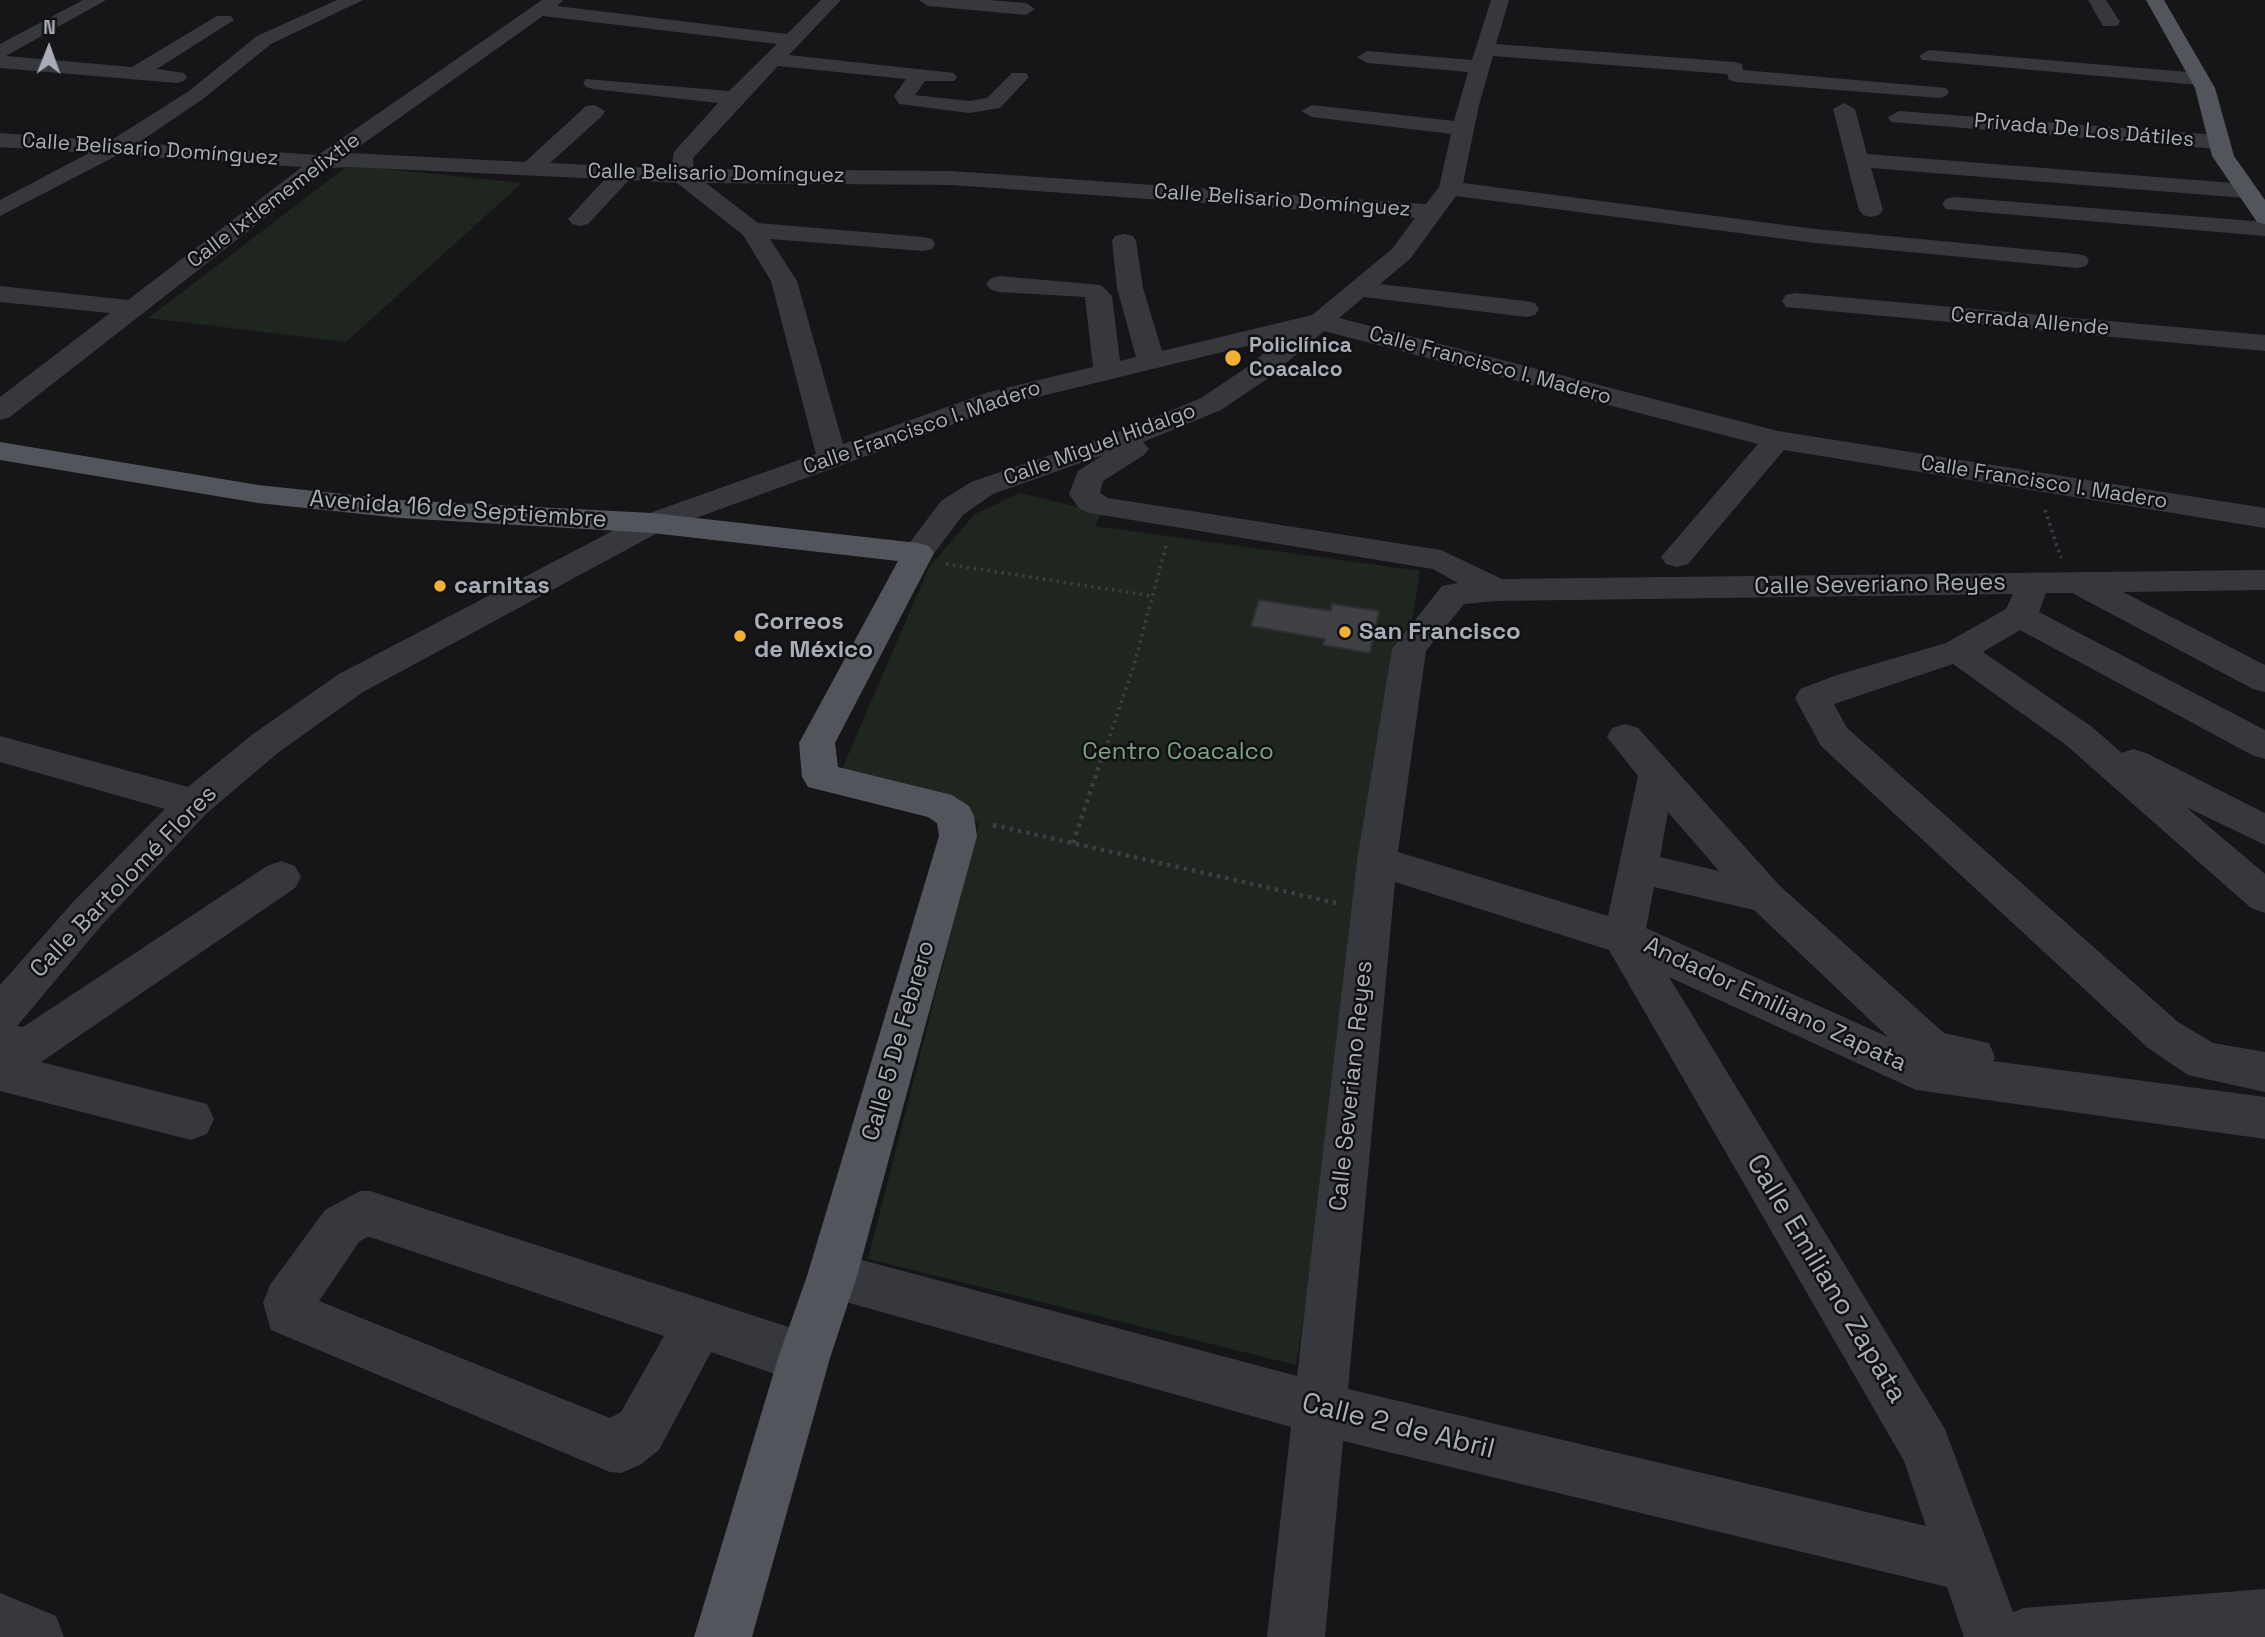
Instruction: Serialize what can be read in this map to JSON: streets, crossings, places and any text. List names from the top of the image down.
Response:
{
  "streets": {
    "main road": ["Avenida 16 de Septiembre", "Calle 5 De Febrero"],
    "street": [
      "Privada De Los Dátiles",
      "Calle Belisario Domínguez",
      "Calle Ixtlememelixtle",
      "Cerrada Allende",
      "Calle Francisco I. Madero",
      "Calle Miguel Hidalgo",
      "Calle Severiano Reyes",
      "Calle Bartolomé Flores",
      "Andador Emiliano Zapata",
      "Calle Emiliano Zapata",
      "Calle 2 de Abril"
    ]
  },
  "crossings": [
    ["Calle Belisario Domínguez", "Calle Ixtlememelixtle"],
    ["Calle Belisario Domínguez", "Calle Miguel Hidalgo"],
    ["Calle Francisco I. Madero", "Calle Miguel Hidalgo"],
    ["Calle Francisco I. Madero", "Avenida 16 de Septiembre"],
    ["Calle Francisco I. Madero", "Calle Bartolomé Flores"],
    ["Calle Miguel Hidalgo", "Avenida 16 de Septiembre"],
    ["Calle Miguel Hidalgo", "Calle Severiano Reyes"],
    ["Avenida 16 de Septiembre", "Calle Bartolomé Flores"],
    ["Calle Severiano Reyes", "Andador Emiliano Zapata"],
    ["Calle Severiano Reyes", "Calle 2 de Abril"],
    ["Andador Emiliano Zapata", "Calle Emiliano Zapata"],
    ["Calle 5 De Febrero", "Calle 2 de Abril"],
    ["Calle Emiliano Zapata", "Calle 2 de Abril"]
  ],
  "parks": ["Centro Coacalco"],
  "places": [
    "Policlínica Coacalco",
    "carnitas",
    "San Francisco",
    "Correos de México"
  ],
  "north": "top"
}
